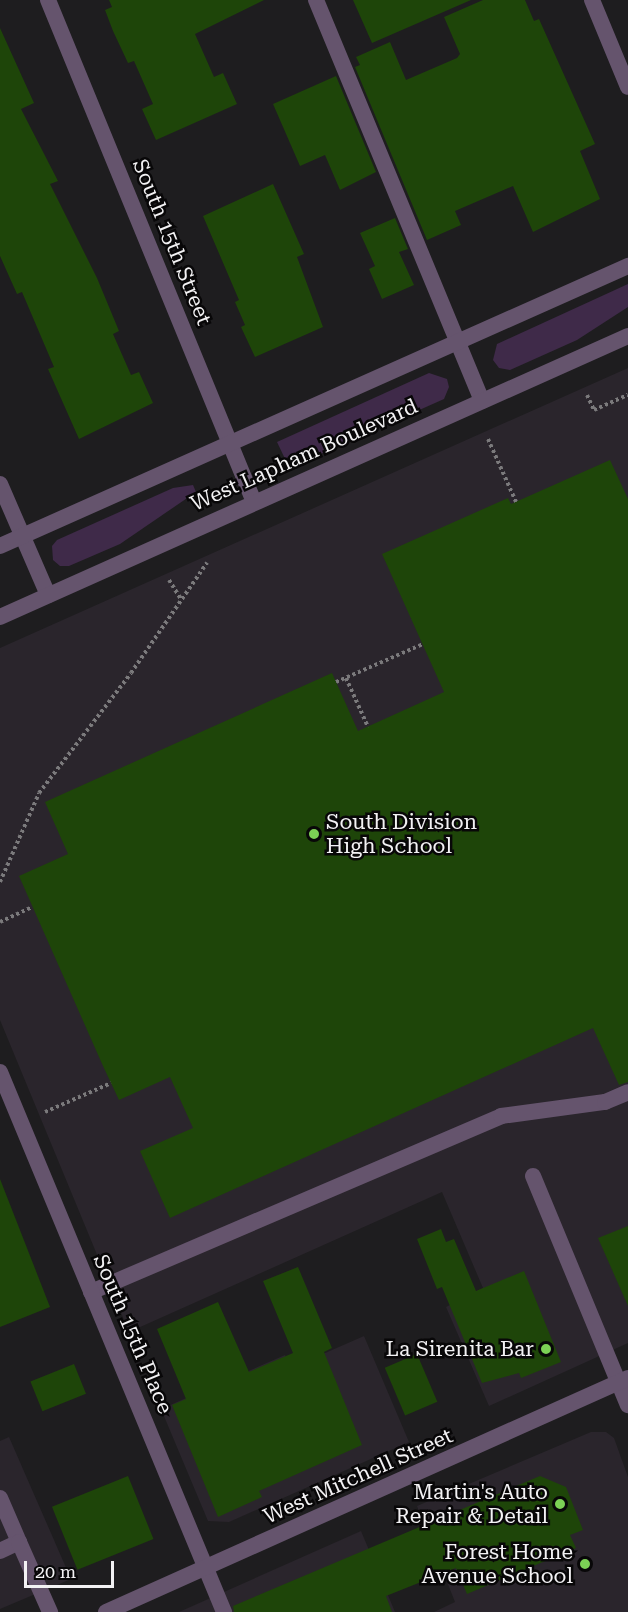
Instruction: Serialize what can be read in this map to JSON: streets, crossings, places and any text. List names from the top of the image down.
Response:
{
  "streets": {
    "street": [
      "South 15th Street",
      "West Lapham Boulevard",
      "South 15th Place",
      "West Mitchell Street"
    ]
  },
  "crossings": [
    ["South 15th Street", "West Lapham Boulevard"],
    ["South 15th Place", "West Mitchell Street"]
  ],
  "places": [
    "South Division High School",
    "La Sirenita Bar",
    "Martin's Auto Repair & Detail",
    "Forest Home Avenue School"
  ],
  "scale_bar": "20 m"
}
